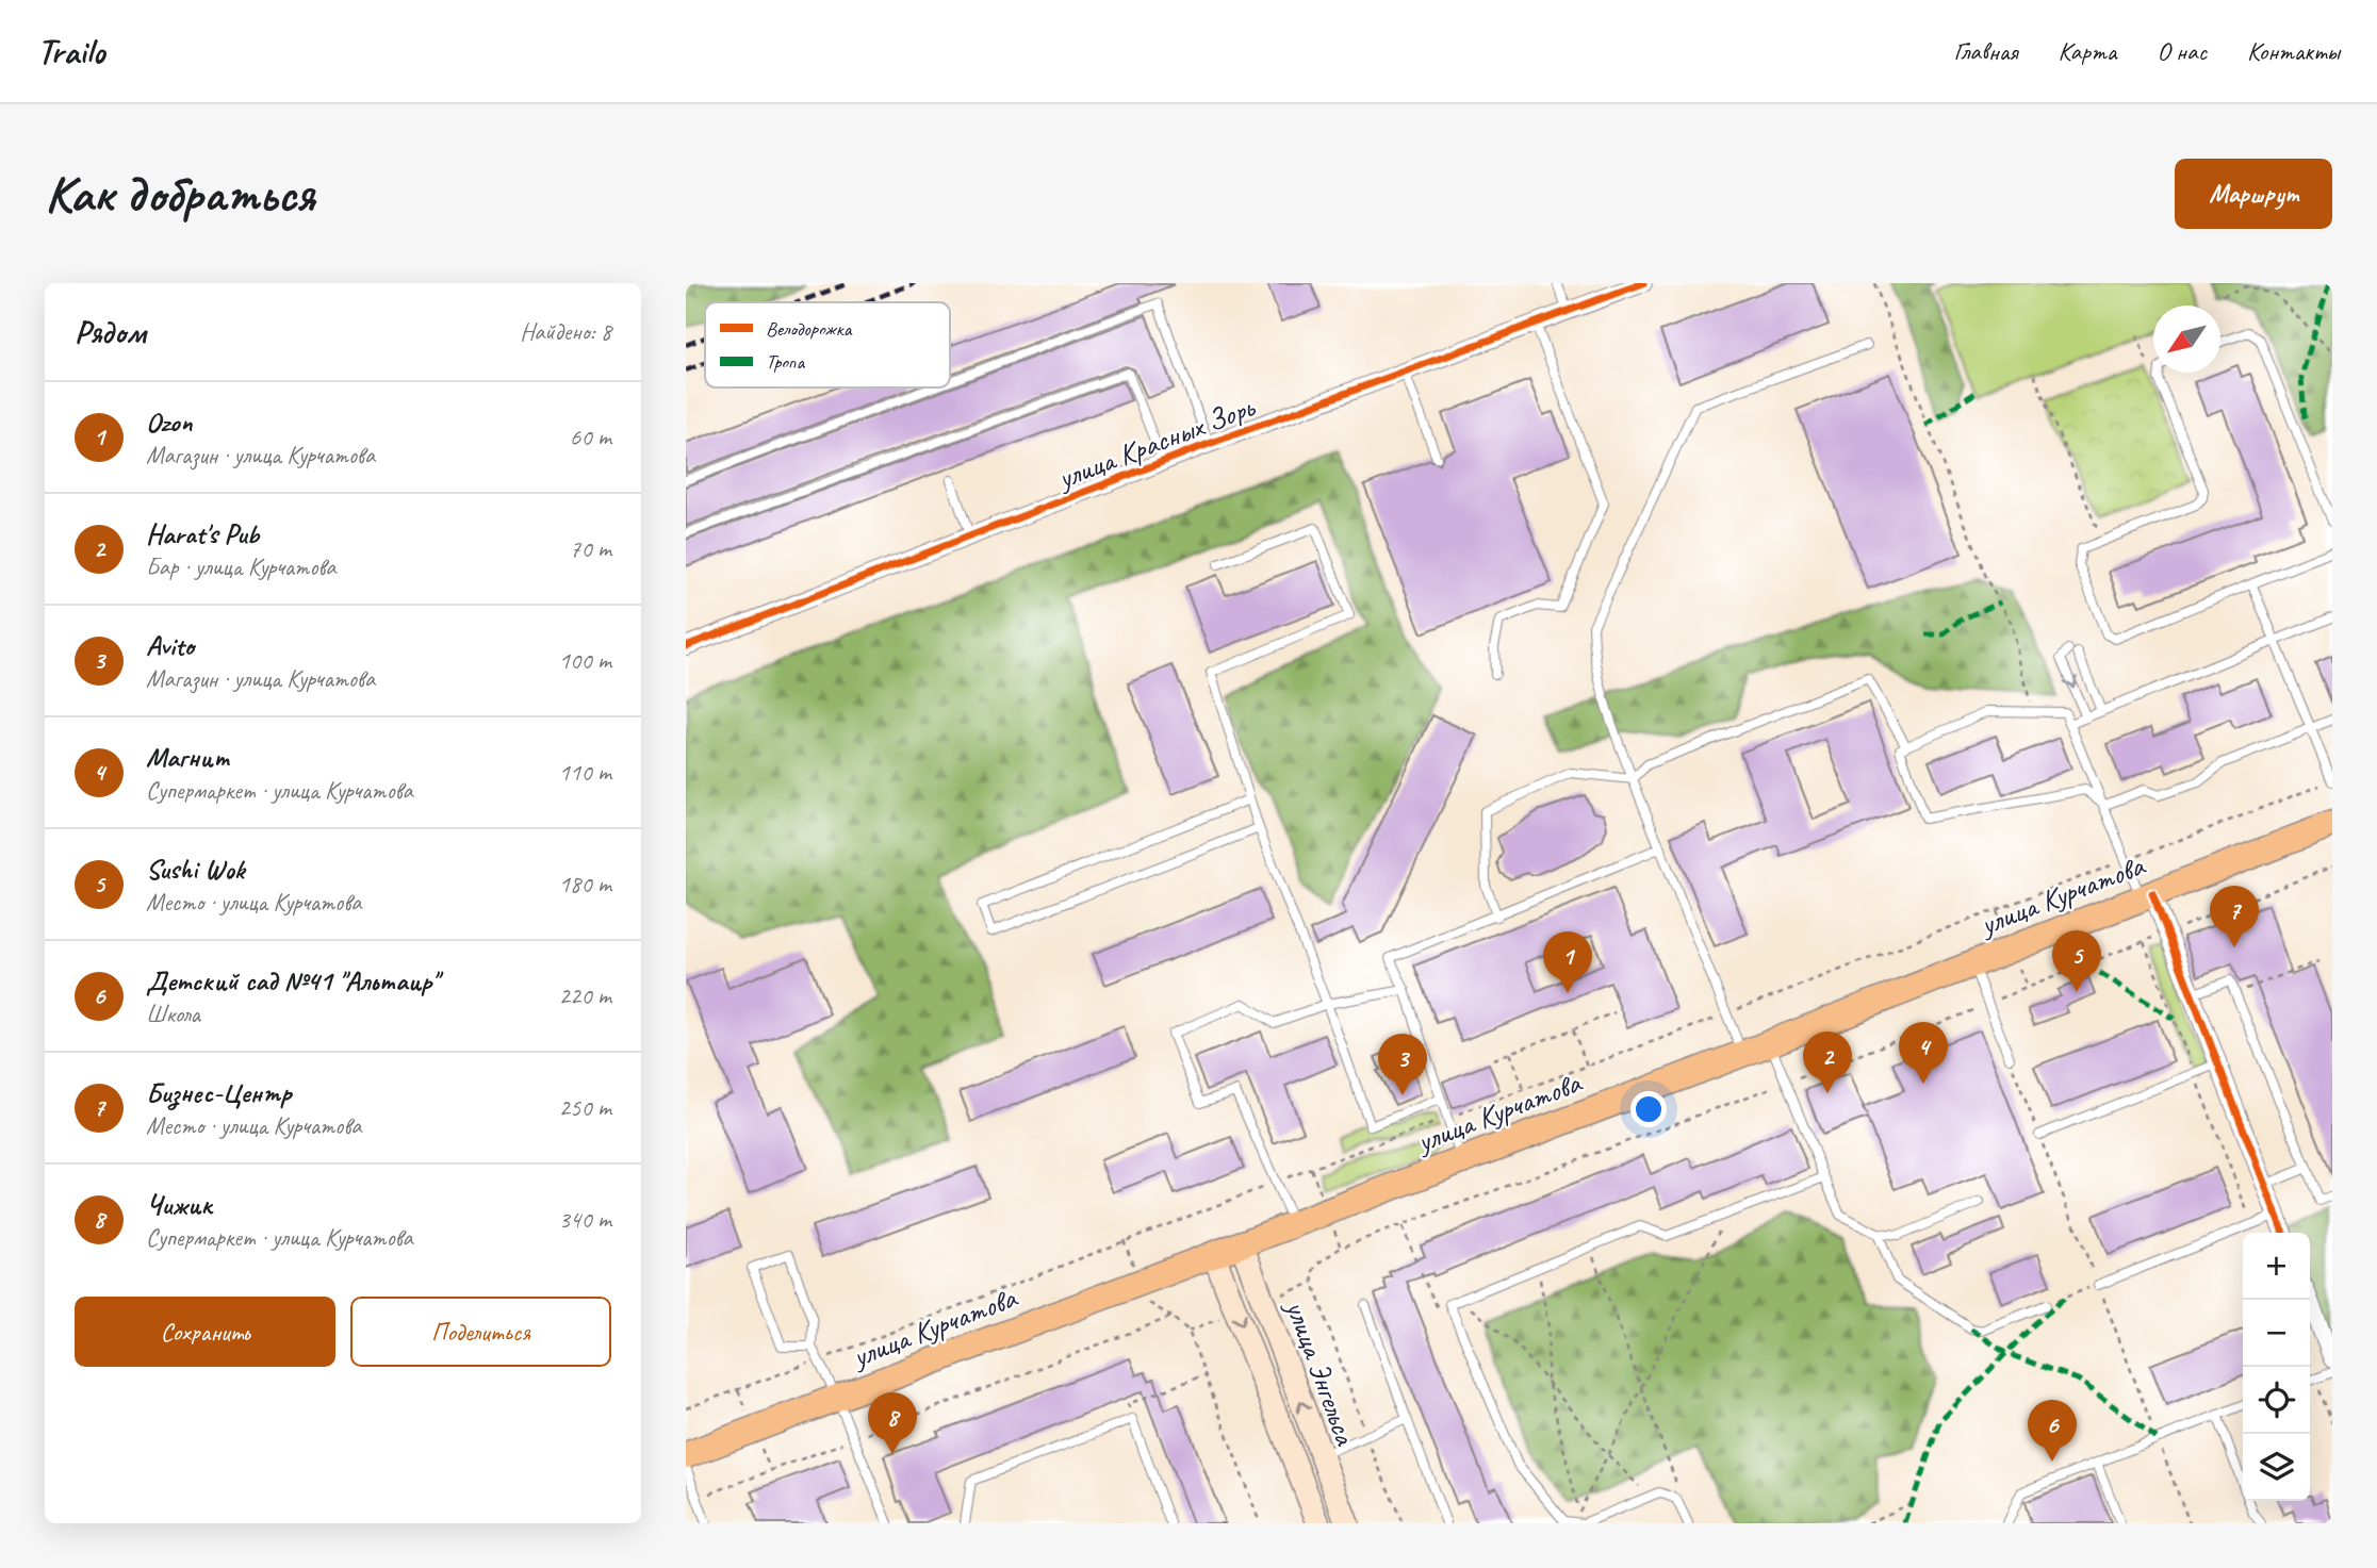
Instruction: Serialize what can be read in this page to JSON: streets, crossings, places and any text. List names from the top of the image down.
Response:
{
  "streets": {
    "main road": ["улица Курчатова", "улица Энгельса"],
    "street": ["улица Красных Зорь"]
  },
  "crossings": [
    ["улица Курчатова", "улица Энгельса"]
  ],
  "legend": ["Велодорожка", "Тропа"],
  "north": "bottom left",
  "page": {
    "header": "Trailo",
    "nav": [
      "Главная",
      "Карта",
      "О нас",
      "Контакты"
    ],
    "buttons": [
      "Маршрут",
      ["Сохранить", "Поделиться"]
    ],
    "title": "Как добраться",
    "heading": ["Рядом", "Найдено: 8"],
    "list": [
      {
        "mark": "1",
        "name": "Ozon",
        "note": "Магазин · улица Курчатова",
        "value": "60 m"
      },
      {
        "mark": "2",
        "name": "Harat's Pub",
        "note": "Бар · улица Курчатова",
        "value": "70 m"
      },
      {
        "mark": "3",
        "name": "Avito",
        "note": "Магазин · улица Курчатова",
        "value": "100 m"
      },
      {
        "mark": "4",
        "name": "Магнит",
        "note": "Супермаркет · улица Курчатова",
        "value": "110 m"
      },
      {
        "mark": "5",
        "name": "Sushi Wok",
        "note": "Место · улица Курчатова",
        "value": "180 m"
      },
      {
        "mark": "6",
        "name": "Детский сад №41 \"Альтаир\"",
        "note": "Школа",
        "value": "220 m"
      },
      {
        "mark": "7",
        "name": "Бизнес-Центр",
        "note": "Место · улица Курчатова",
        "value": "250 m"
      },
      {
        "mark": "8",
        "name": "Чижик",
        "note": "Супермаркет · улица Курчатова",
        "value": "340 m"
      }
    ],
    "pins": [
      "7",
      "5",
      "1",
      "4",
      "2",
      "3",
      "8",
      "6"
    ],
    "map_buttons": ["+", "−"]
  }
}
